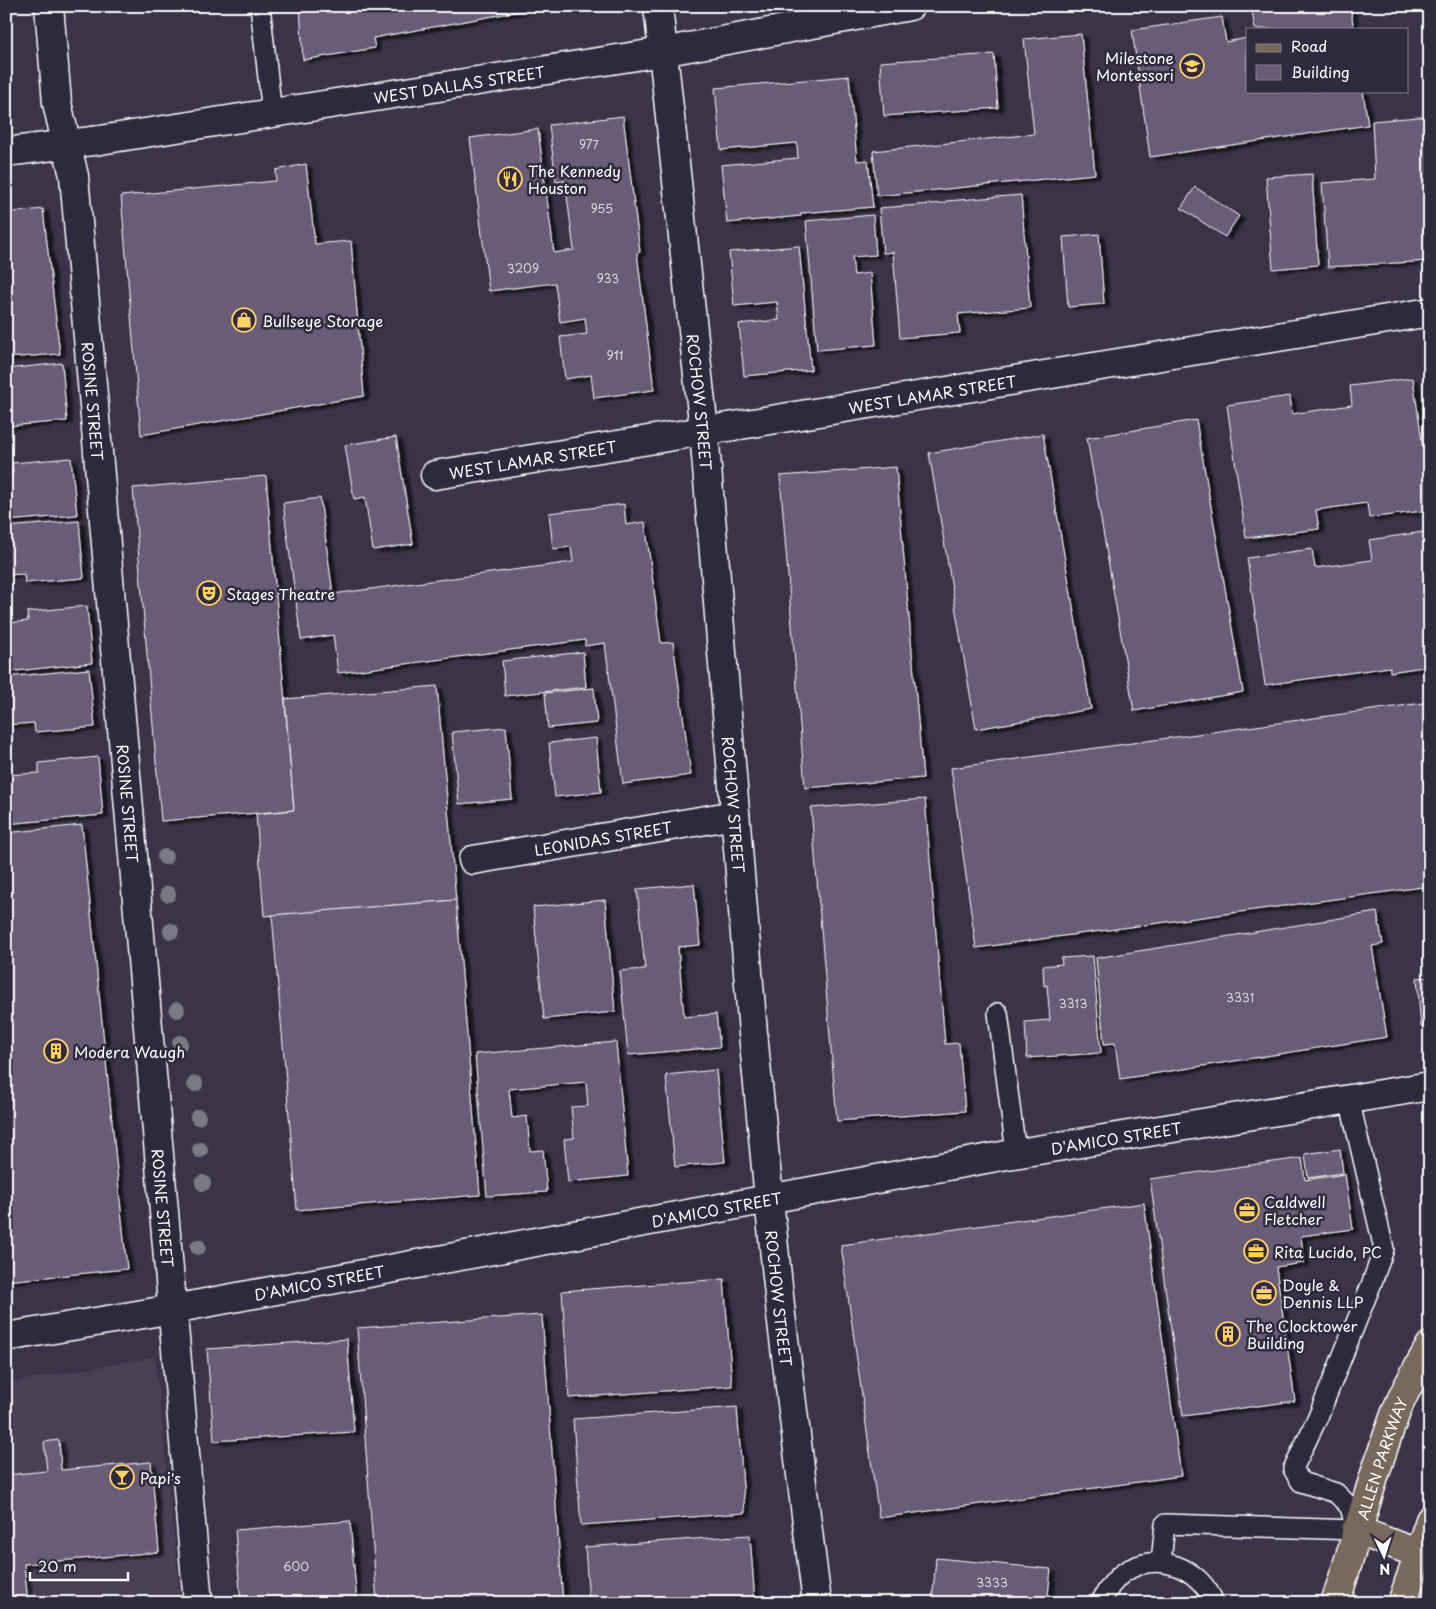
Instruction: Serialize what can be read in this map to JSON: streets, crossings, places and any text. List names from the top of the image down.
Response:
{
  "streets": {
    "main road": ["ALLEN PARKWAY"],
    "street": [
      "WEST DALLAS STREET",
      "WEST LAMAR STREET",
      "ROSINE STREET",
      "ROCHOW STREET",
      "LEONIDAS STREET",
      "D'AMICO STREET"
    ]
  },
  "crossings": [
    ["WEST DALLAS STREET", "ROSINE STREET"],
    ["WEST DALLAS STREET", "ROCHOW STREET"],
    ["WEST LAMAR STREET", "ROCHOW STREET"],
    ["ROSINE STREET", "D'AMICO STREET"],
    ["ROCHOW STREET", "LEONIDAS STREET"],
    ["ROCHOW STREET", "D'AMICO STREET"]
  ],
  "places": {
    "school or university": ["Milestone Montessori"],
    "restaurant": ["The Kennedy Houston"],
    "shop": ["Bullseye Storage"],
    "theatre": ["Stages Theatre"],
    "building": ["Modera Waugh", "The Clocktower Building"],
    "office": ["Caldwell Fletcher", "Rita Lucido, PC", "Doyle & Dennis LLP"],
    "bar": ["Papi's"]
  },
  "house_numbers": [
    "977",
    "955",
    "3209",
    "933",
    "911",
    "3331",
    "3313",
    "600",
    "3333"
  ],
  "legend": ["Road", "Building"],
  "scale_bar": "20 m",
  "north": "bottom"
}
